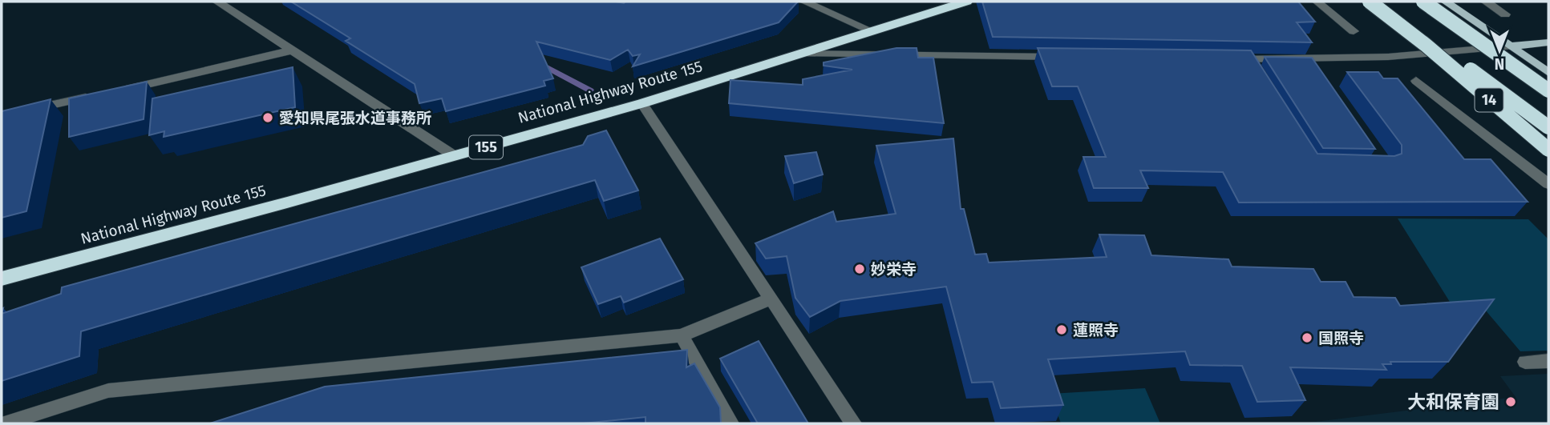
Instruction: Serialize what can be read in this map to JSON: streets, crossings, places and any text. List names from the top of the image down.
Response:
{
  "streets": {
    "highway": ["National Highway Route 155", "155"],
    "main road": ["14"]
  },
  "places": [
    "愛知県尾張水道事務所",
    "妙栄寺",
    "蓮照寺",
    "国照寺",
    "大和保育園"
  ],
  "north": "bottom"
}
